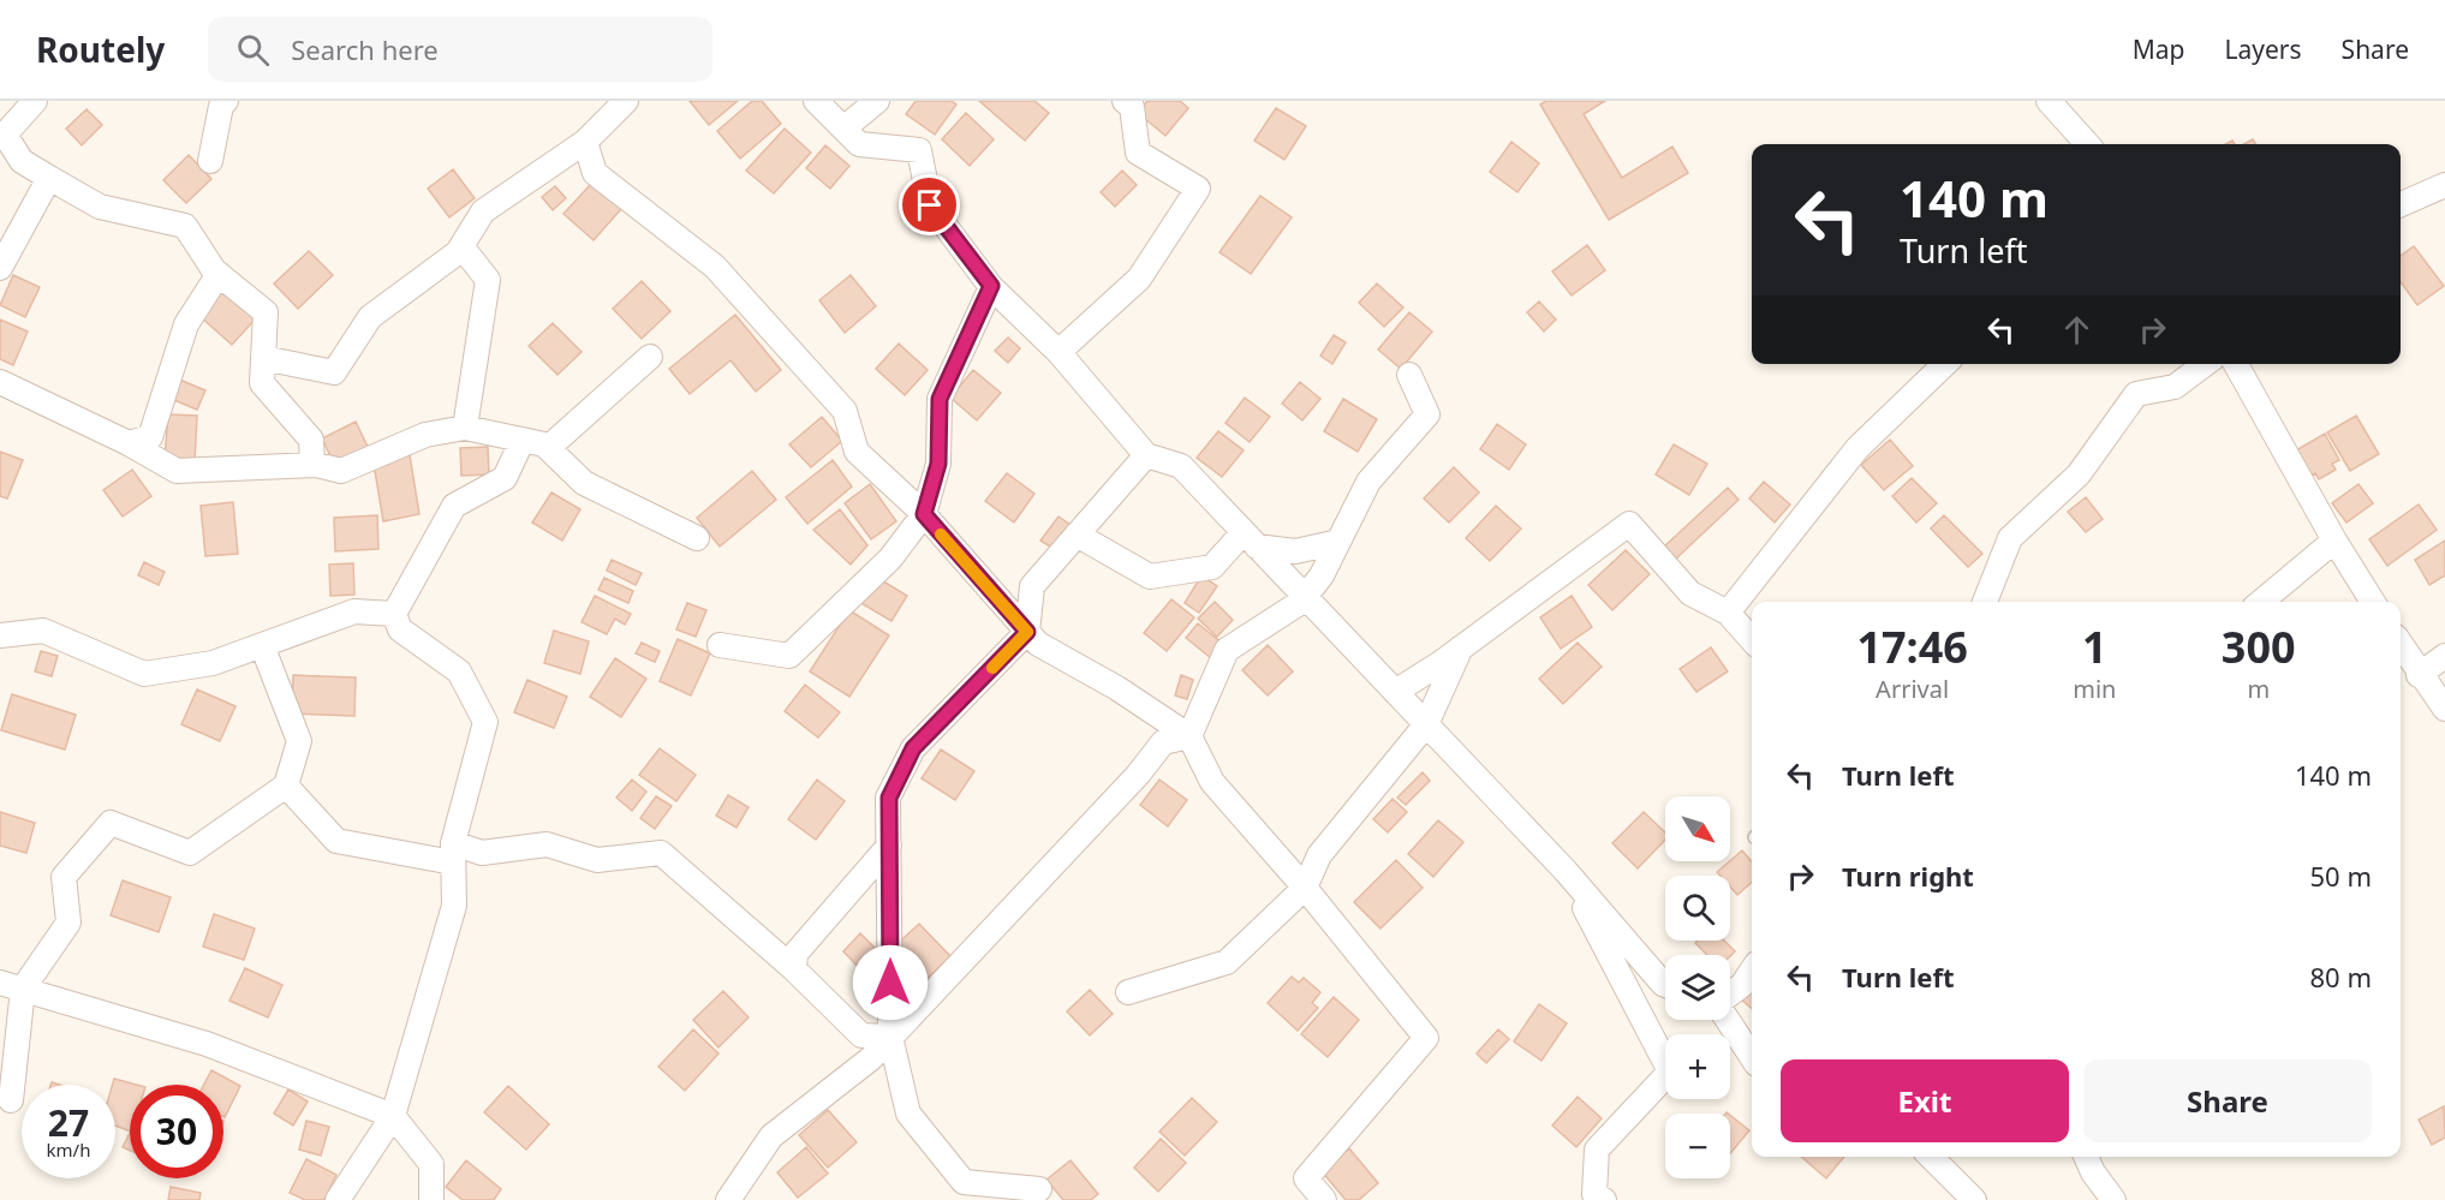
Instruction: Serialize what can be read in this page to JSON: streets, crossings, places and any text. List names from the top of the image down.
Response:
{
  "north": "bottom right",
  "page": {
    "header": "Routely",
    "search": "Search here",
    "nav": ["Map", "Layers", "Share"],
    "turn": ["140 m", "Turn left"],
    "eta": [
      "17:46",
      "Arrival",
      "1",
      "min",
      "300",
      "m"
    ],
    "list": [
      {
        "name": "Turn left",
        "value": "140 m"
      },
      {
        "name": "Turn right",
        "value": "50 m"
      },
      {
        "name": "Turn left",
        "value": "80 m"
      }
    ],
    "map_buttons": ["+", "−"],
    "buttons": ["Exit", "Share"],
    "speed": "27 km/h",
    "limit": "30"
  }
}
